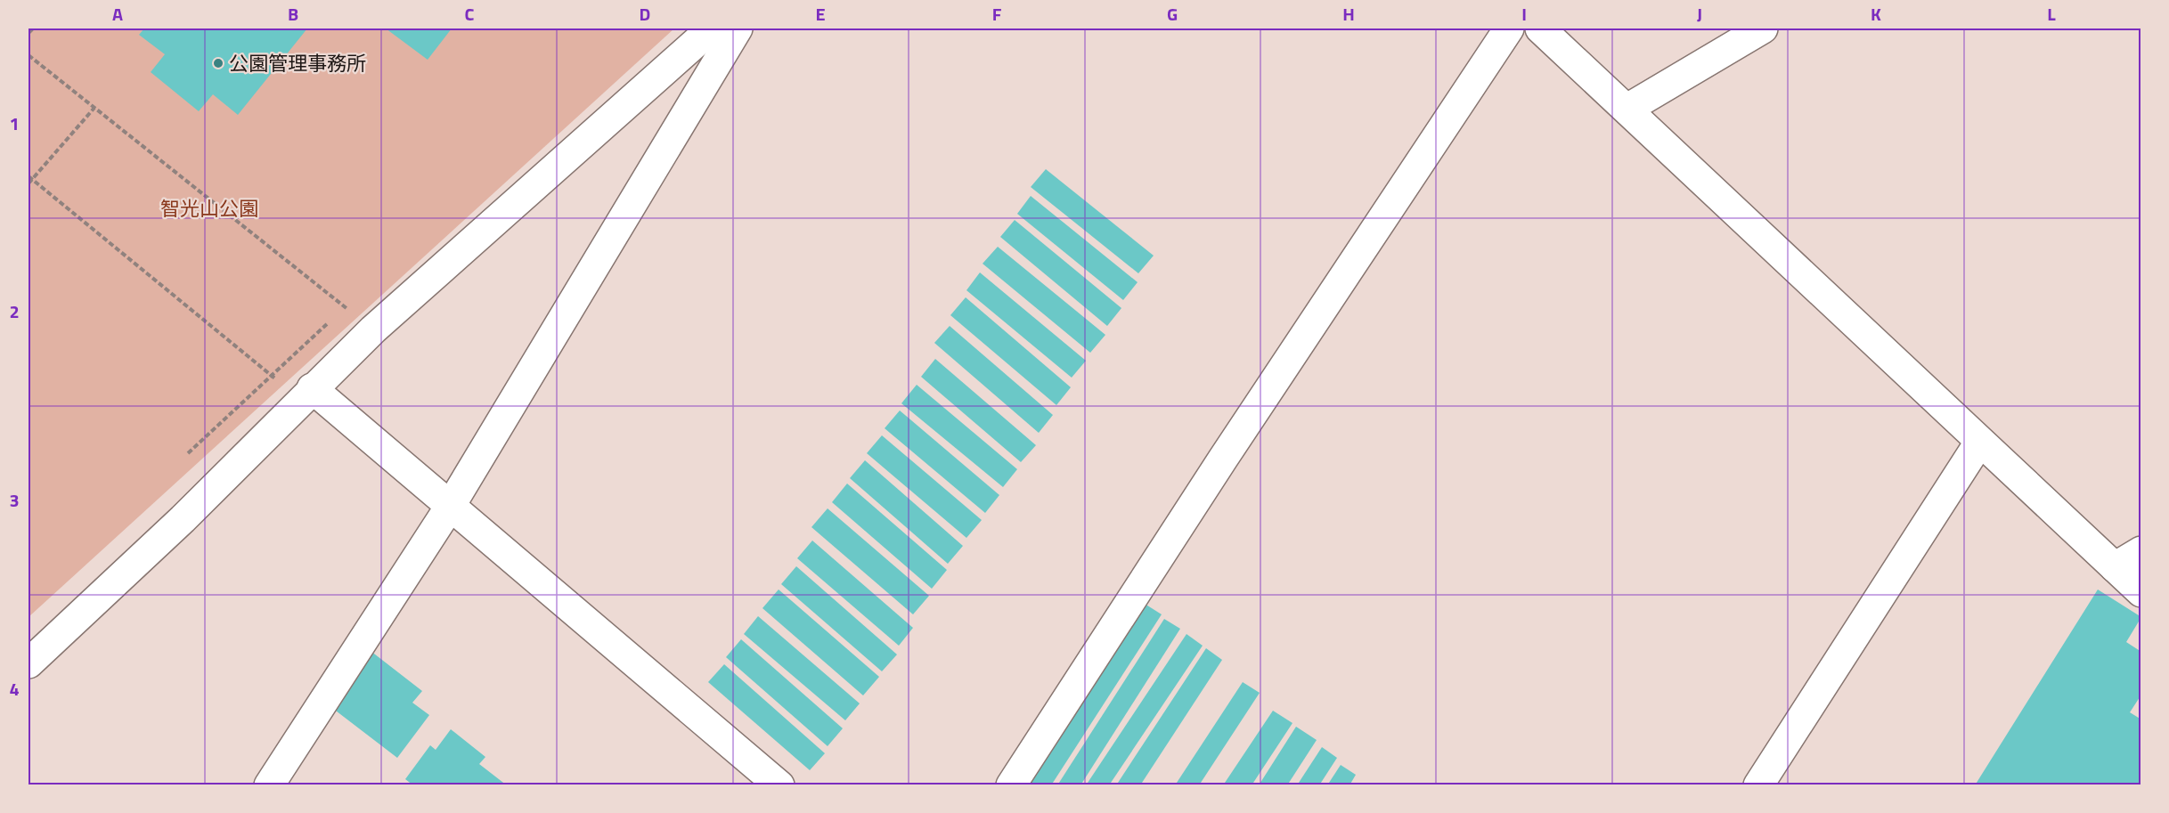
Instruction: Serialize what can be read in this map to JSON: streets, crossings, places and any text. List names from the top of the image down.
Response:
{
  "parks": ["智光山公園"],
  "places": ["公園管理事務所"],
  "grid": {
    "columns": [
      "A",
      "B",
      "C",
      "D",
      "E",
      "F",
      "G",
      "H",
      "I",
      "J",
      "K",
      "L"
    ],
    "rows": [
      "1",
      "2",
      "3",
      "4"
    ]
  }
}
